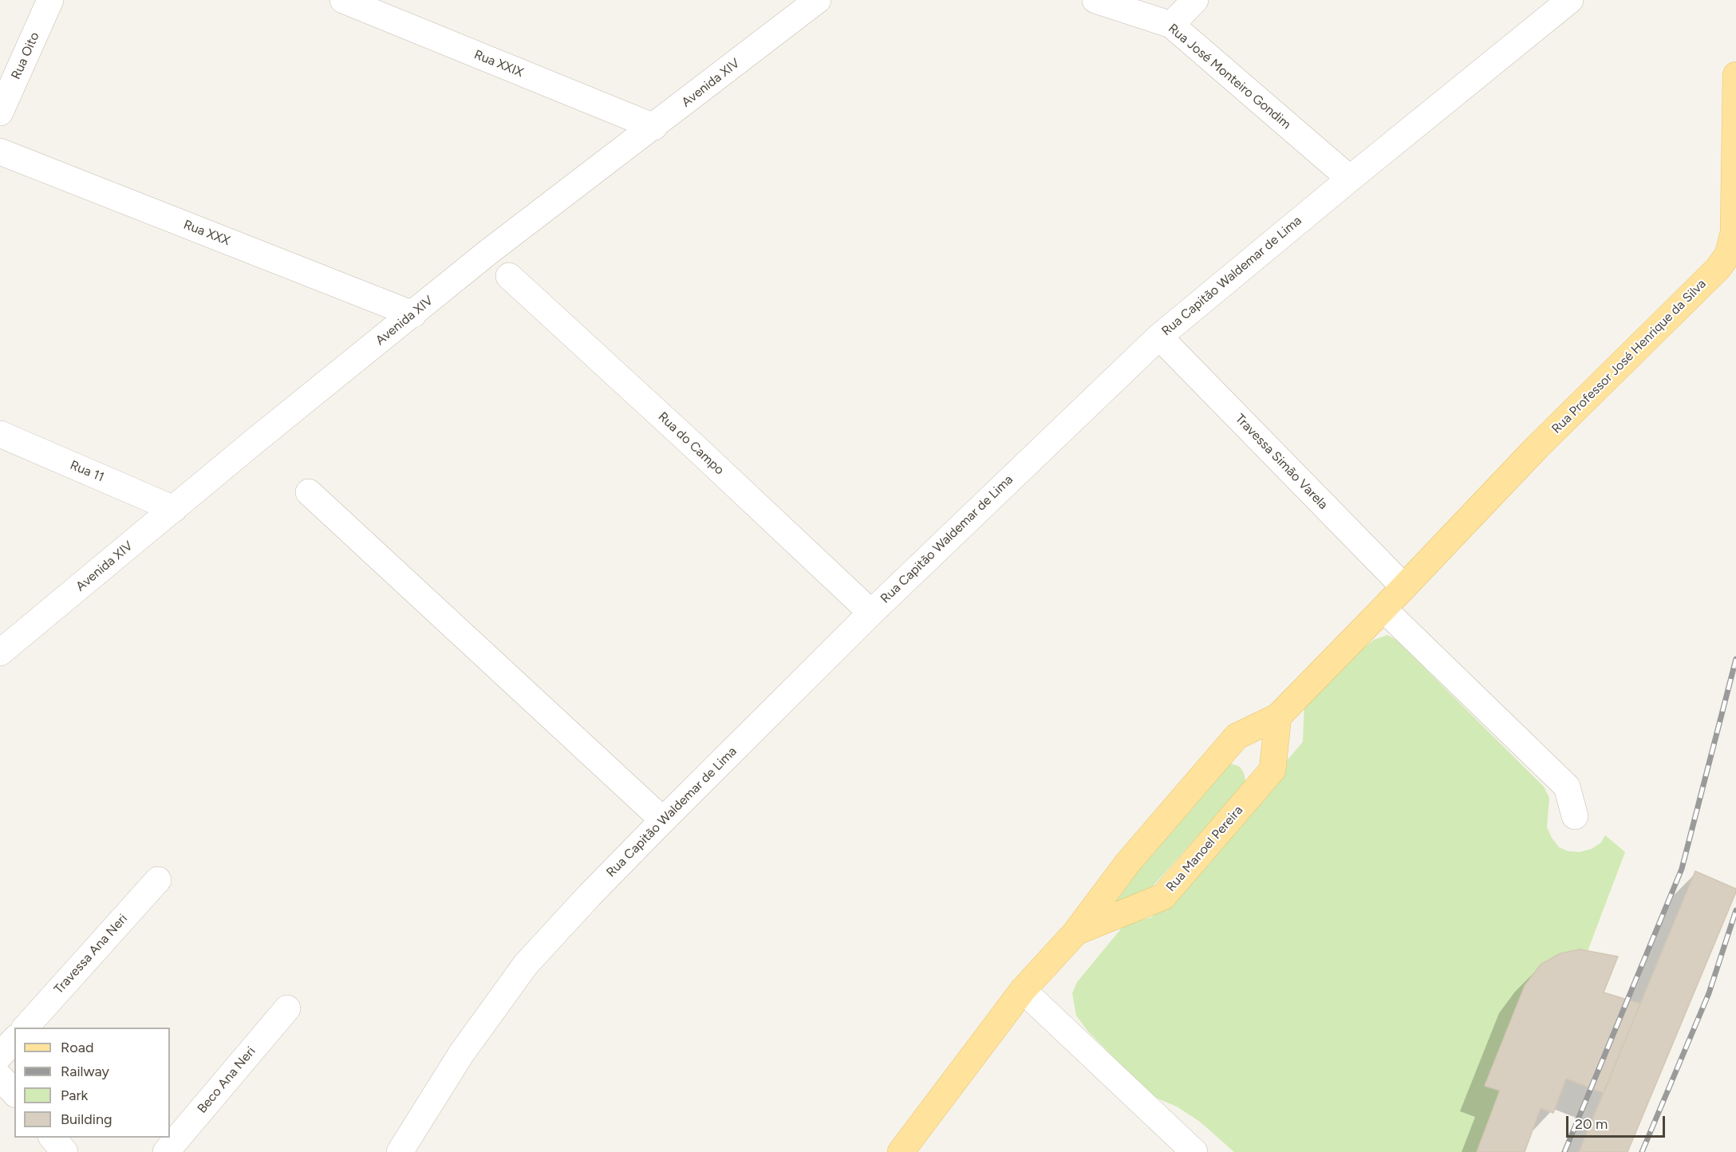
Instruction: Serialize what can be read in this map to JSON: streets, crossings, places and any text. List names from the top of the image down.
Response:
{
  "streets": {
    "main road": ["Rua Professor José Henrique da Silva", "Rua Manoel Pereira"],
    "street": [
      "Rua Oito",
      "Rua XXIX",
      "Rua José Monteiro Gondim",
      "Avenida XIV",
      "Rua XXX",
      "Rua Capitão Waldemar de Lima",
      "Rua do Campo",
      "Travessa Simão Varela",
      "Rua 11",
      "Travessa Ana Neri",
      "Beco Ana Neri"
    ]
  },
  "crossings": [
    ["Rua XXIX", "Avenida XIV"],
    ["Rua José Monteiro Gondim", "Rua Capitão Waldemar de Lima"],
    ["Avenida XIV", "Rua XXX"],
    ["Avenida XIV", "Rua 11"],
    ["Rua Capitão Waldemar de Lima", "Rua do Campo"],
    ["Rua Capitão Waldemar de Lima", "Travessa Simão Varela"],
    ["Rua Professor José Henrique da Silva", "Travessa Simão Varela"],
    ["Rua Professor José Henrique da Silva", "Rua Manoel Pereira"],
    ["Travessa Simão Varela", "Rua Manoel Pereira"]
  ],
  "legend": [
    "Road",
    "Railway",
    "Park",
    "Building"
  ],
  "scale_bar": "20 m"
}
